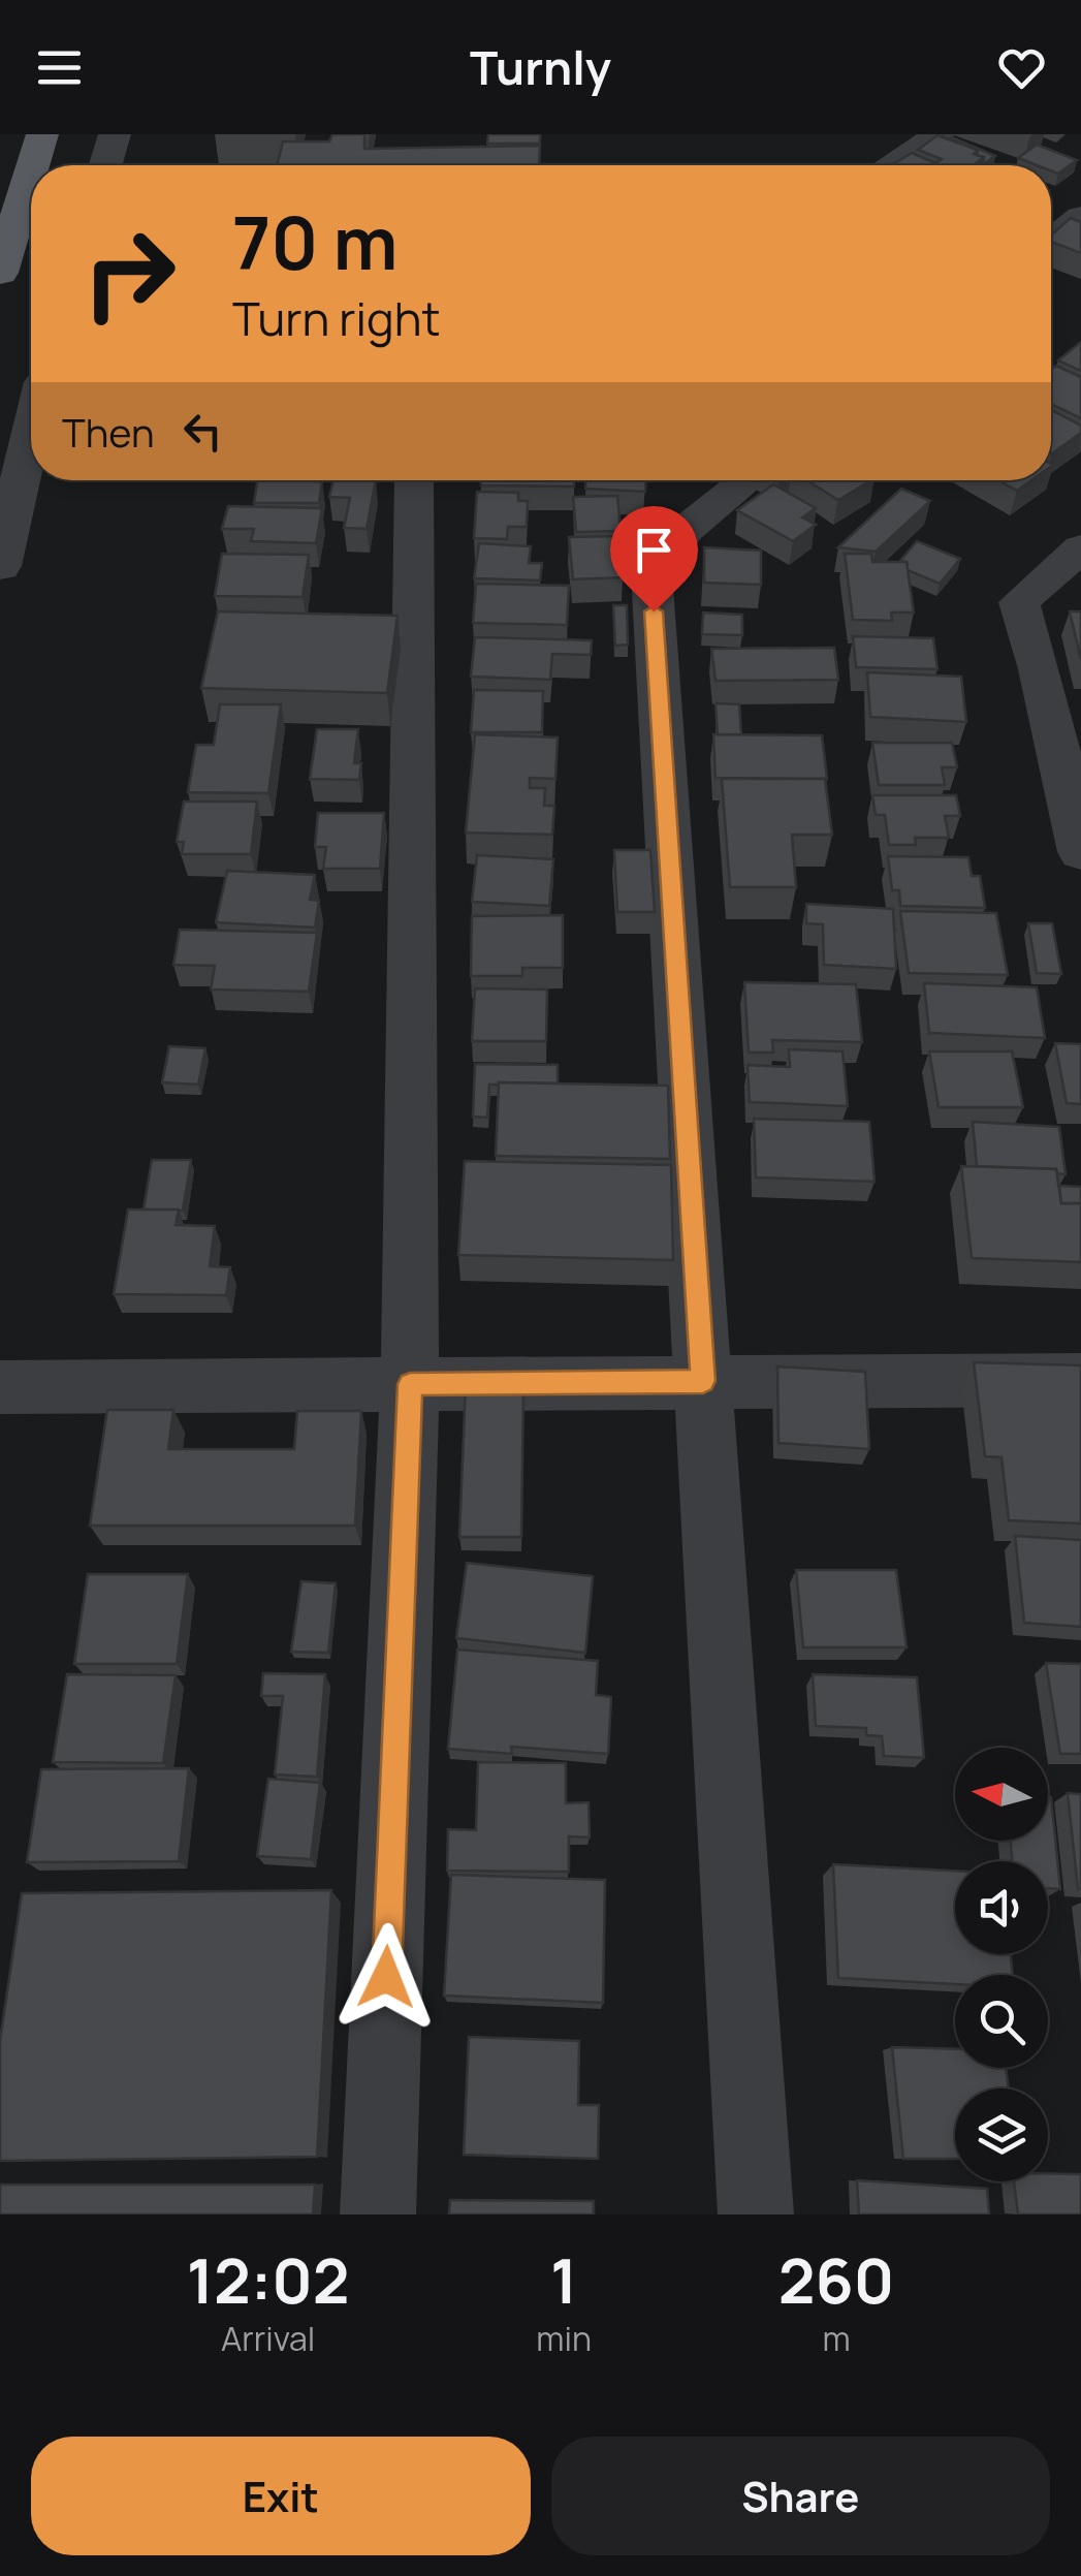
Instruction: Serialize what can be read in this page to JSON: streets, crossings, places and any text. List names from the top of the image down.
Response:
{
  "north": "left",
  "page": {
    "header": "Turnly",
    "turn": ["70 m", "Turn right"],
    "then": "Then",
    "eta": [
      "12:02",
      "Arrival",
      "1",
      "min",
      "260",
      "m"
    ],
    "buttons": ["Exit", "Share"]
  }
}
